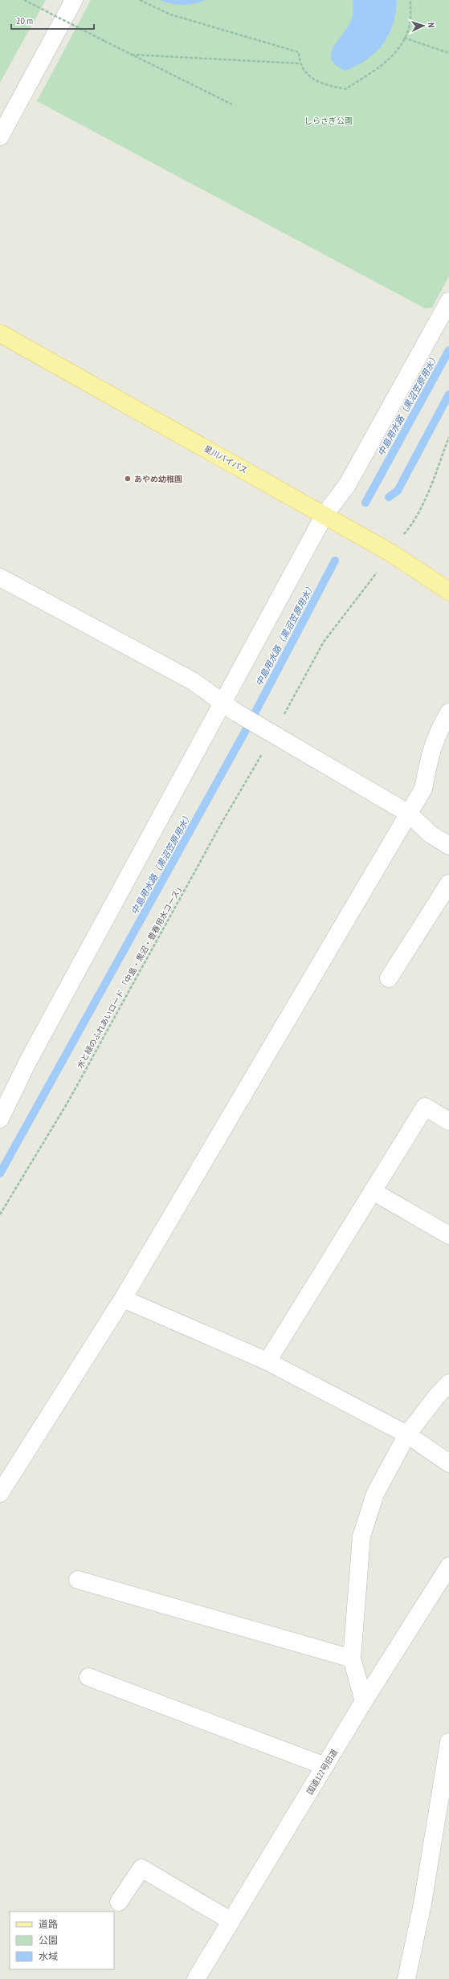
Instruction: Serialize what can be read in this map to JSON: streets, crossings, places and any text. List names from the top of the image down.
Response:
{
  "streets": {
    "main road": ["星川バイパス"],
    "street": ["国道122号旧道"],
    "path": ["水と緑のふれあいロード 「中島・黒沼・豊春用水コース」"]
  },
  "water": ["中島用水路（黒沼笠原用水）"],
  "parks": ["しらさぎ公園"],
  "places": ["あやめ幼稚園"],
  "legend": ["道路", "公園", "水域"],
  "scale_bar": "20 m",
  "north": "right"
}
